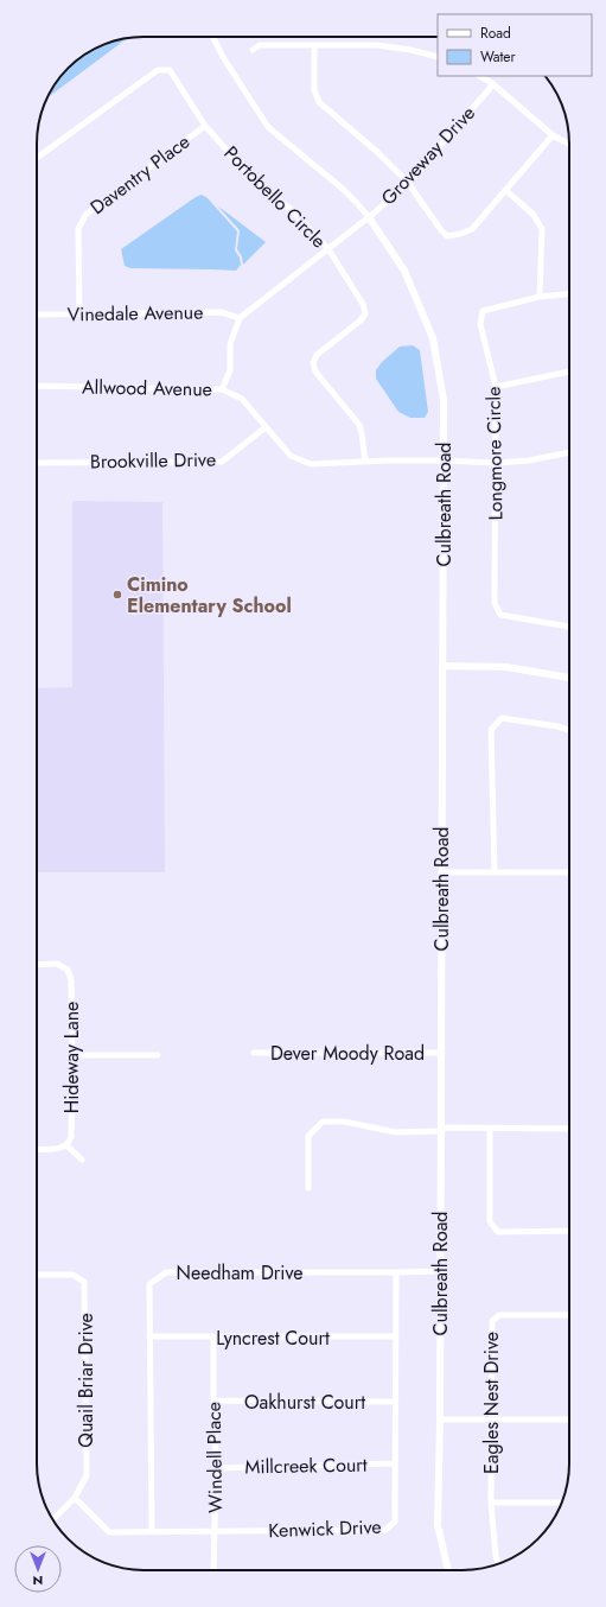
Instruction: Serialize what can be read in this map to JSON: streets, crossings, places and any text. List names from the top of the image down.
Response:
{
  "streets": {
    "street": [
      "Groveway Drive",
      "Daventry Place",
      "Portobello Circle",
      "Vinedale Avenue",
      "Allwood Avenue",
      "Longmore Circle",
      "Brookville Drive",
      "Culbreath Road",
      "Dever Moody Road",
      "Hideway Lane",
      "Needham Drive",
      "Lyncrest Court",
      "Quail Briar Drive",
      "Oakhurst Court",
      "Eagles Nest Drive",
      "Windell Place",
      "Millcreek Court",
      "Kenwick Drive"
    ]
  },
  "crossings": [
    ["Groveway Drive", "Portobello Circle"],
    ["Groveway Drive", "Vinedale Avenue"],
    ["Groveway Drive", "Culbreath Road"],
    ["Daventry Place", "Portobello Circle"],
    ["Daventry Place", "Vinedale Avenue"],
    ["Portobello Circle", "Allwood Avenue"],
    ["Allwood Avenue", "Longmore Circle"],
    ["Allwood Avenue", "Brookville Drive"],
    ["Allwood Avenue", "Culbreath Road"],
    ["Culbreath Road", "Dever Moody Road"],
    ["Culbreath Road", "Needham Drive"],
    ["Needham Drive", "Lyncrest Court"],
    ["Needham Drive", "Kenwick Drive"],
    ["Lyncrest Court", "Windell Place"],
    ["Lyncrest Court", "Kenwick Drive"],
    ["Quail Briar Drive", "Kenwick Drive"],
    ["Oakhurst Court", "Windell Place"],
    ["Oakhurst Court", "Kenwick Drive"],
    ["Windell Place", "Millcreek Court"],
    ["Windell Place", "Kenwick Drive"],
    ["Millcreek Court", "Kenwick Drive"]
  ],
  "places": ["Cimino Elementary School"],
  "legend": ["Road", "Water"],
  "north": "bottom"
}
